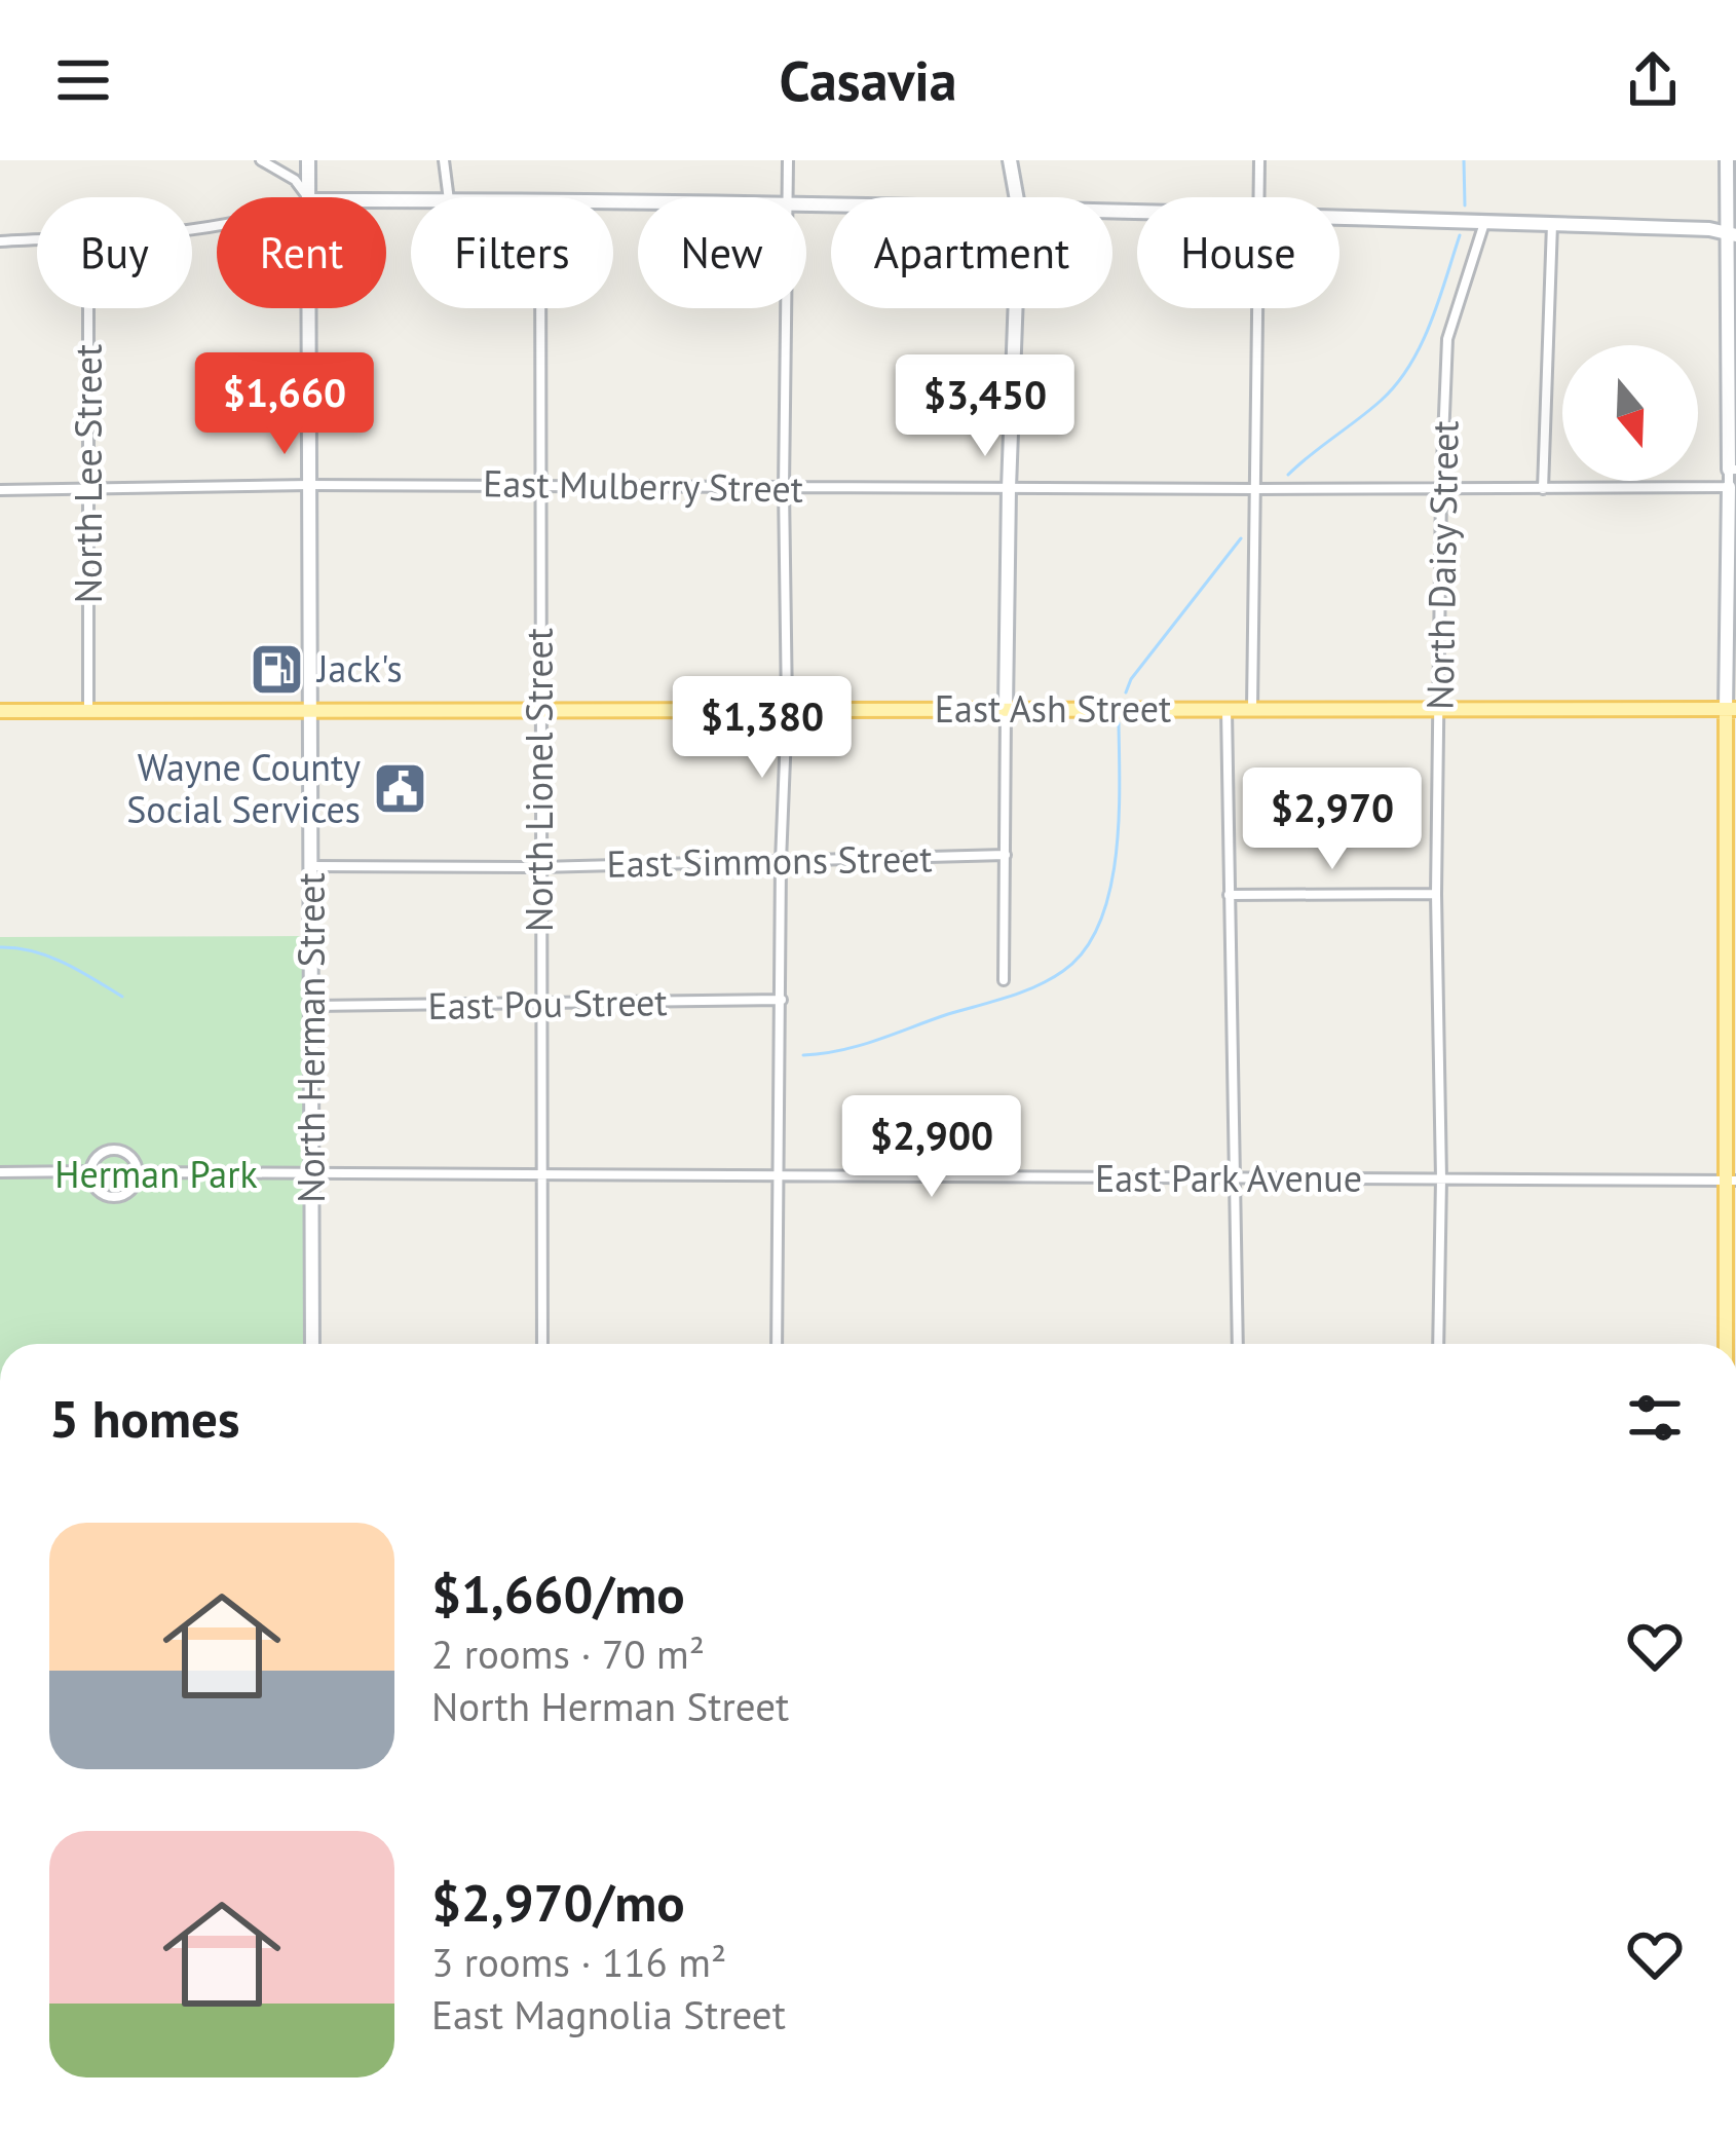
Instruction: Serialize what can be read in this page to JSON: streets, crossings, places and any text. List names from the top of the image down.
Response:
{
  "streets": {
    "main road": ["East Ash Street"],
    "street": [
      "North Lee Street",
      "East Mulberry Street",
      "North Daisy Street",
      "North Lionel Street",
      "East Simmons Street",
      "East Pou Street",
      "North Herman Street",
      "East Park Avenue"
    ]
  },
  "crossings": [
    ["North Lee Street", "East Mulberry Street"],
    ["North Lee Street", "East Ash Street"],
    ["East Mulberry Street", "North Daisy Street"],
    ["East Mulberry Street", "North Lionel Street"],
    ["East Mulberry Street", "North Herman Street"],
    ["North Daisy Street", "East Ash Street"],
    ["North Daisy Street", "East Park Avenue"],
    ["East Ash Street", "North Lionel Street"],
    ["East Ash Street", "North Herman Street"],
    ["North Lionel Street", "East Simmons Street"],
    ["North Lionel Street", "East Pou Street"],
    ["North Lionel Street", "East Park Avenue"],
    ["East Simmons Street", "North Herman Street"],
    ["East Pou Street", "North Herman Street"],
    ["North Herman Street", "East Park Avenue"]
  ],
  "parks": ["Herman Park"],
  "places": {
    "fuel station": ["Jack's"],
    "public building": ["Wayne County Social Services"]
  },
  "north": "bottom",
  "page": {
    "header": "Casavia",
    "chip": [
      "Buy",
      "Rent",
      "Filters",
      "New",
      "Apartment",
      "House"
    ],
    "price": [
      "$1,660",
      "$3,450",
      "$1,380",
      "$2,970",
      "$2,900"
    ],
    "heading": "5 homes",
    "list": [
      {
        "name": "$1,660/mo",
        "note": "2 rooms · 70 m² · North Herman Street"
      },
      {
        "name": "$2,970/mo",
        "note": "3 rooms · 116 m² · East Magnolia Street"
      }
    ]
  }
}
